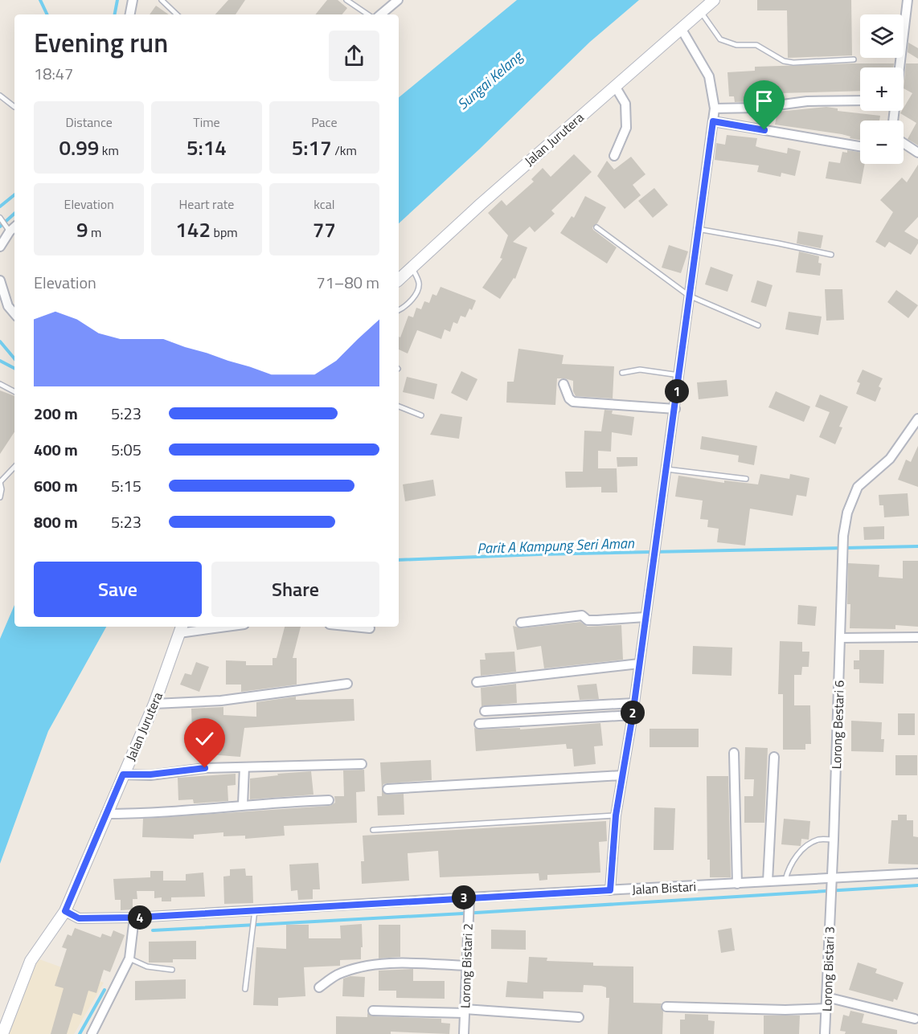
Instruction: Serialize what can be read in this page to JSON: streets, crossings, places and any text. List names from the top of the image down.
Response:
{
  "streets": {
    "street": [
      "Jalan Jurutera",
      "Lorong Bestari 6",
      "Jalan Bistari",
      "Lorong Bistari 2",
      "Lorong Bistari 3"
    ]
  },
  "crossings": [
    ["Jalan Jurutera", "Jalan Bistari"],
    ["Lorong Bestari 6", "Jalan Bistari"],
    ["Lorong Bestari 6", "Lorong Bistari 3"],
    ["Jalan Bistari", "Lorong Bistari 2"],
    ["Jalan Bistari", "Lorong Bistari 3"]
  ],
  "water": ["Sungai Kelang", "Parit A Kampung Seri Aman"],
  "page": {
    "map_buttons": ["+", "−"],
    "heading": ["Evening run", "18:47"],
    "stats": [
      ["Distance", "0.99 km"],
      ["Time", "5:14"],
      ["Pace", "5:17 /km"],
      ["Elevation", "9 m"],
      ["Heart rate", "142 bpm"],
      ["kcal", "77"]
    ],
    "chart": ["Elevation", "71–80 m"],
    "pins": [
      "1",
      "2",
      "3",
      "4"
    ],
    "list": [
      {
        "name": "200 m",
        "note": "5:23"
      },
      {
        "name": "400 m",
        "note": "5:05"
      },
      {
        "name": "600 m",
        "note": "5:15"
      },
      {
        "name": "800 m",
        "note": "5:23"
      }
    ],
    "buttons": ["Save", "Share"]
  }
}
